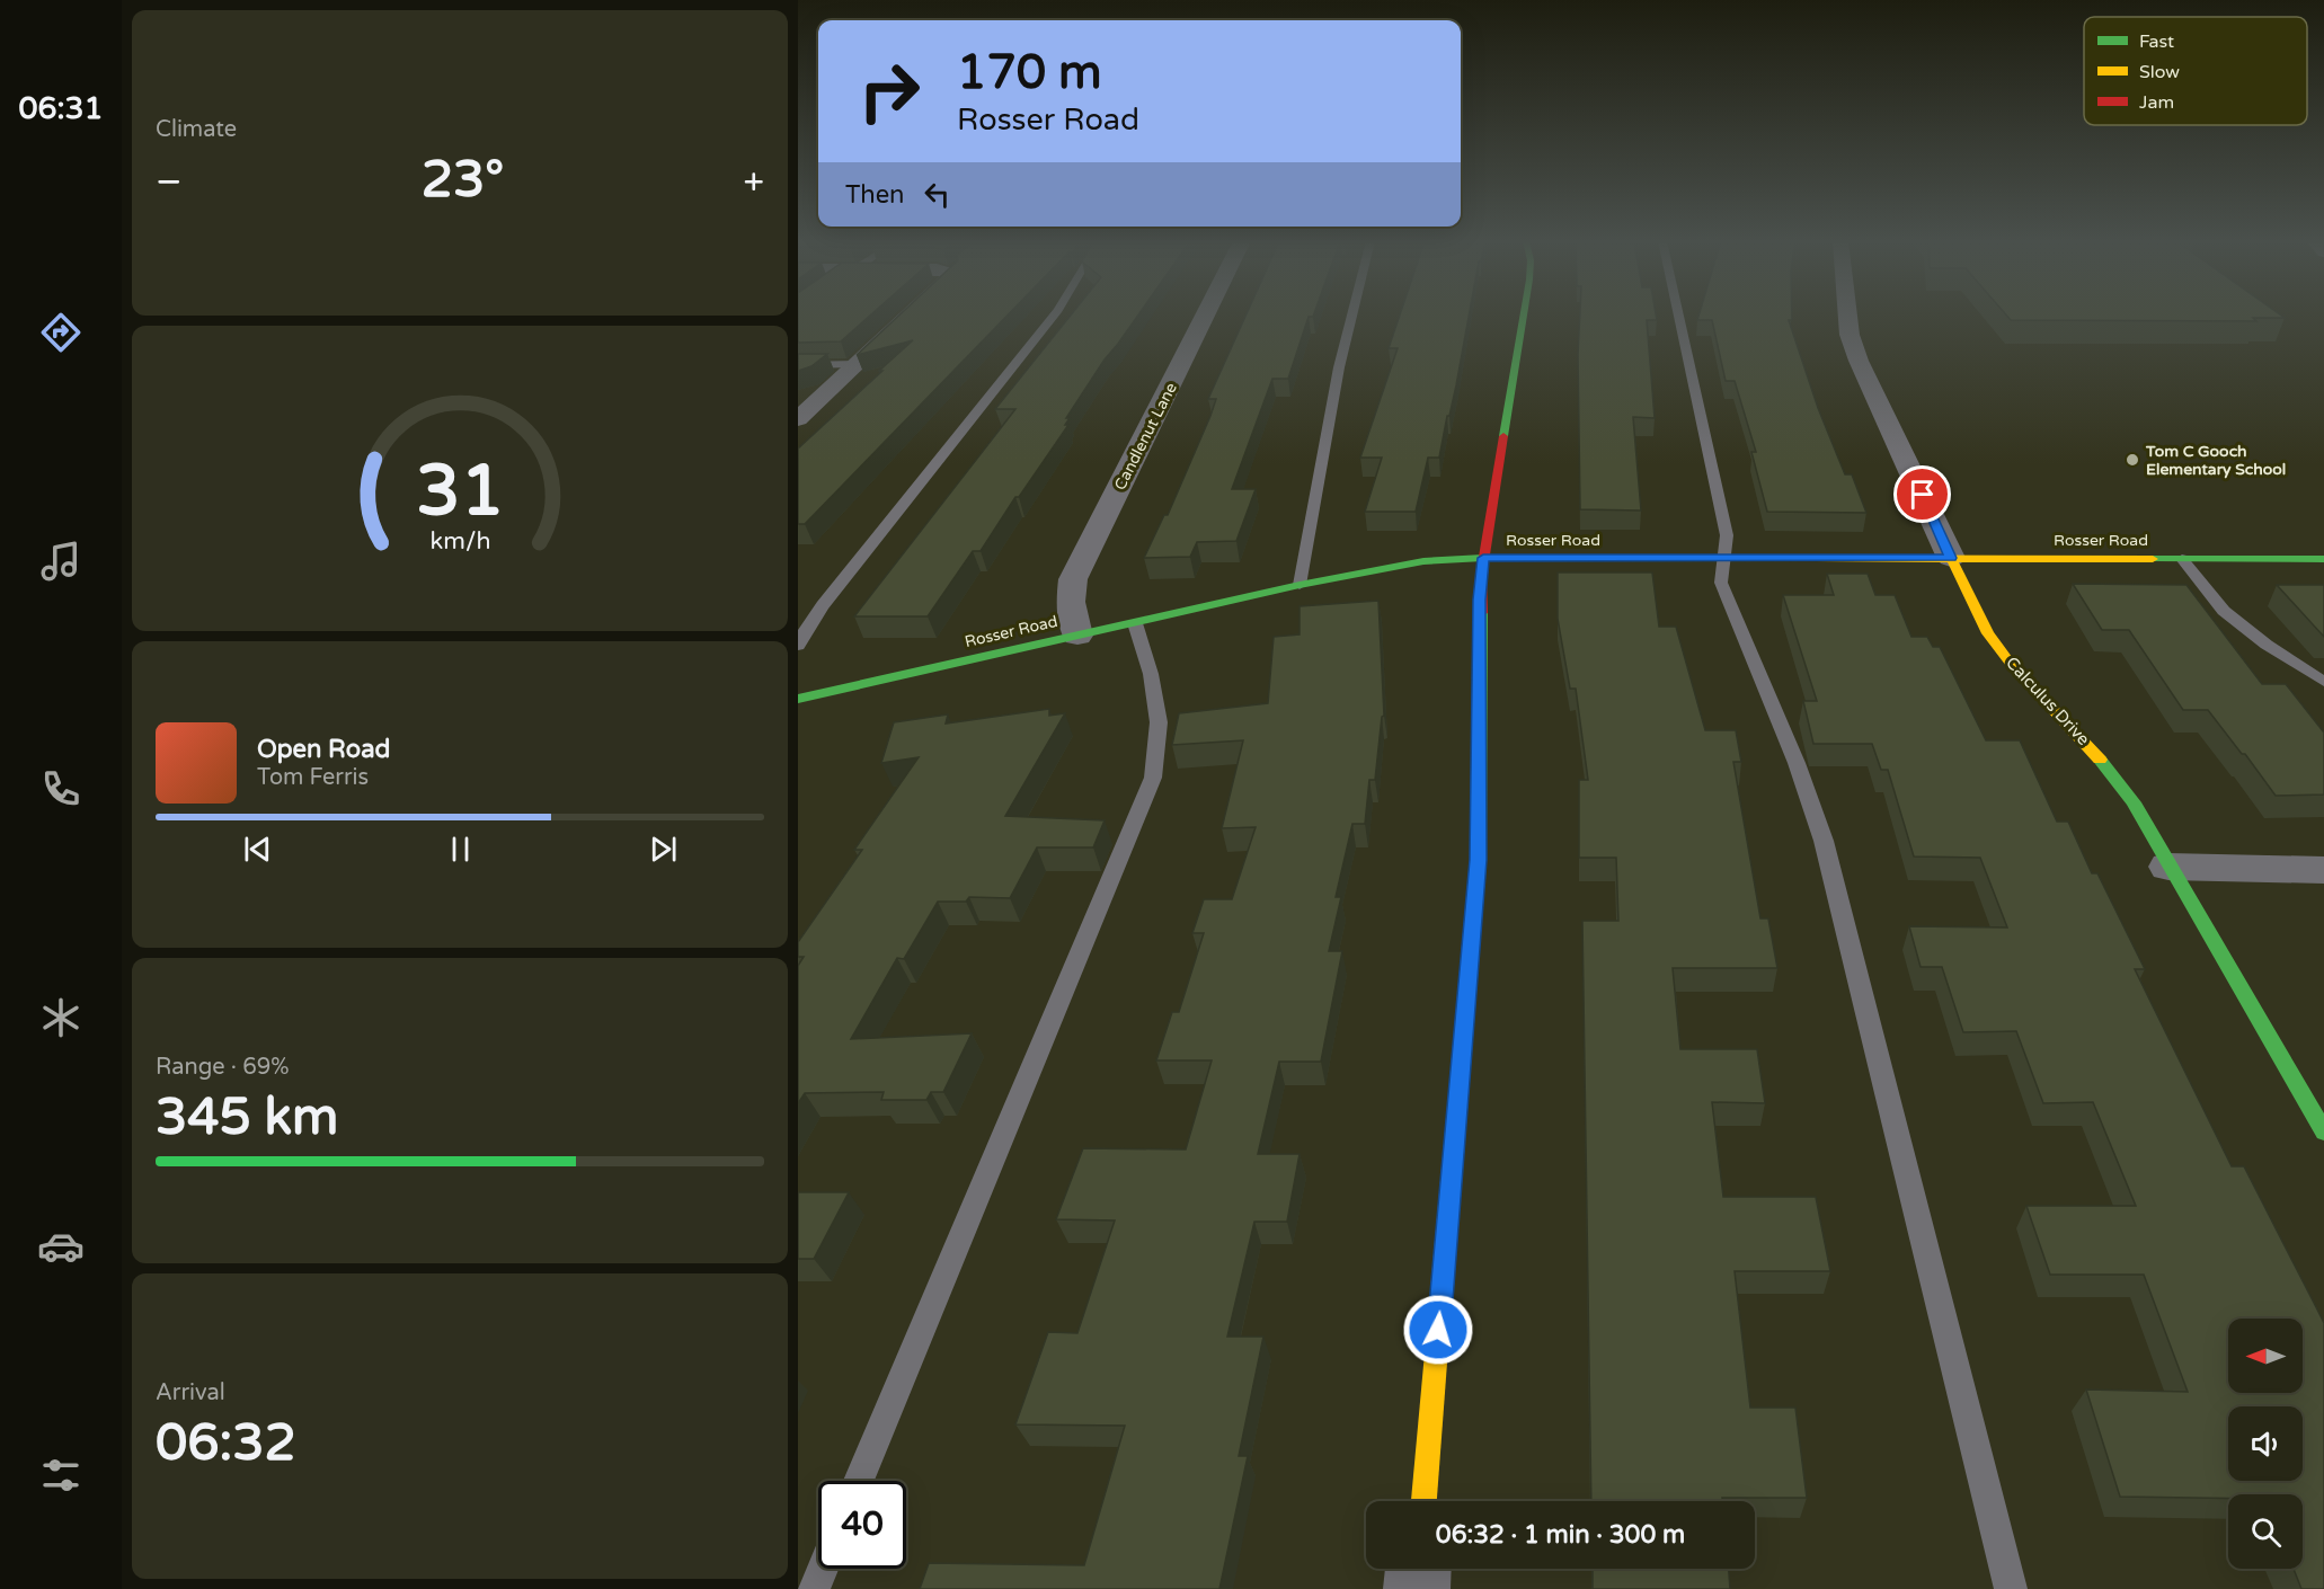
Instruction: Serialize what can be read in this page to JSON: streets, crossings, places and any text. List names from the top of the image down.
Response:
{
  "streets": {
    "street": ["Candlenut Lane", "Rosser Road", "Calculus Drive"]
  },
  "crossings": [
    ["Candlenut Lane", "Rosser Road"],
    ["Rosser Road", "Calculus Drive"]
  ],
  "places": ["Tom C Gooch Elementary School"],
  "legend": ["Fast", "Slow", "Jam"],
  "north": "left",
  "page": {
    "tabs": "06:31",
    "tile": [
      "Climate",
      ["Range · 69%", "345 km"],
      ["Arrival", "06:32"]
    ],
    "turn": ["170 m", "Rosser Road"],
    "heat": ["−", "23°", "+"],
    "then": "Then",
    "song": ["Open Road", "Tom Ferris"],
    "limit": "40",
    "trip": "06:32 · 1 min · 300 m",
    "gauge": ["31", "km/h"]
  }
}
